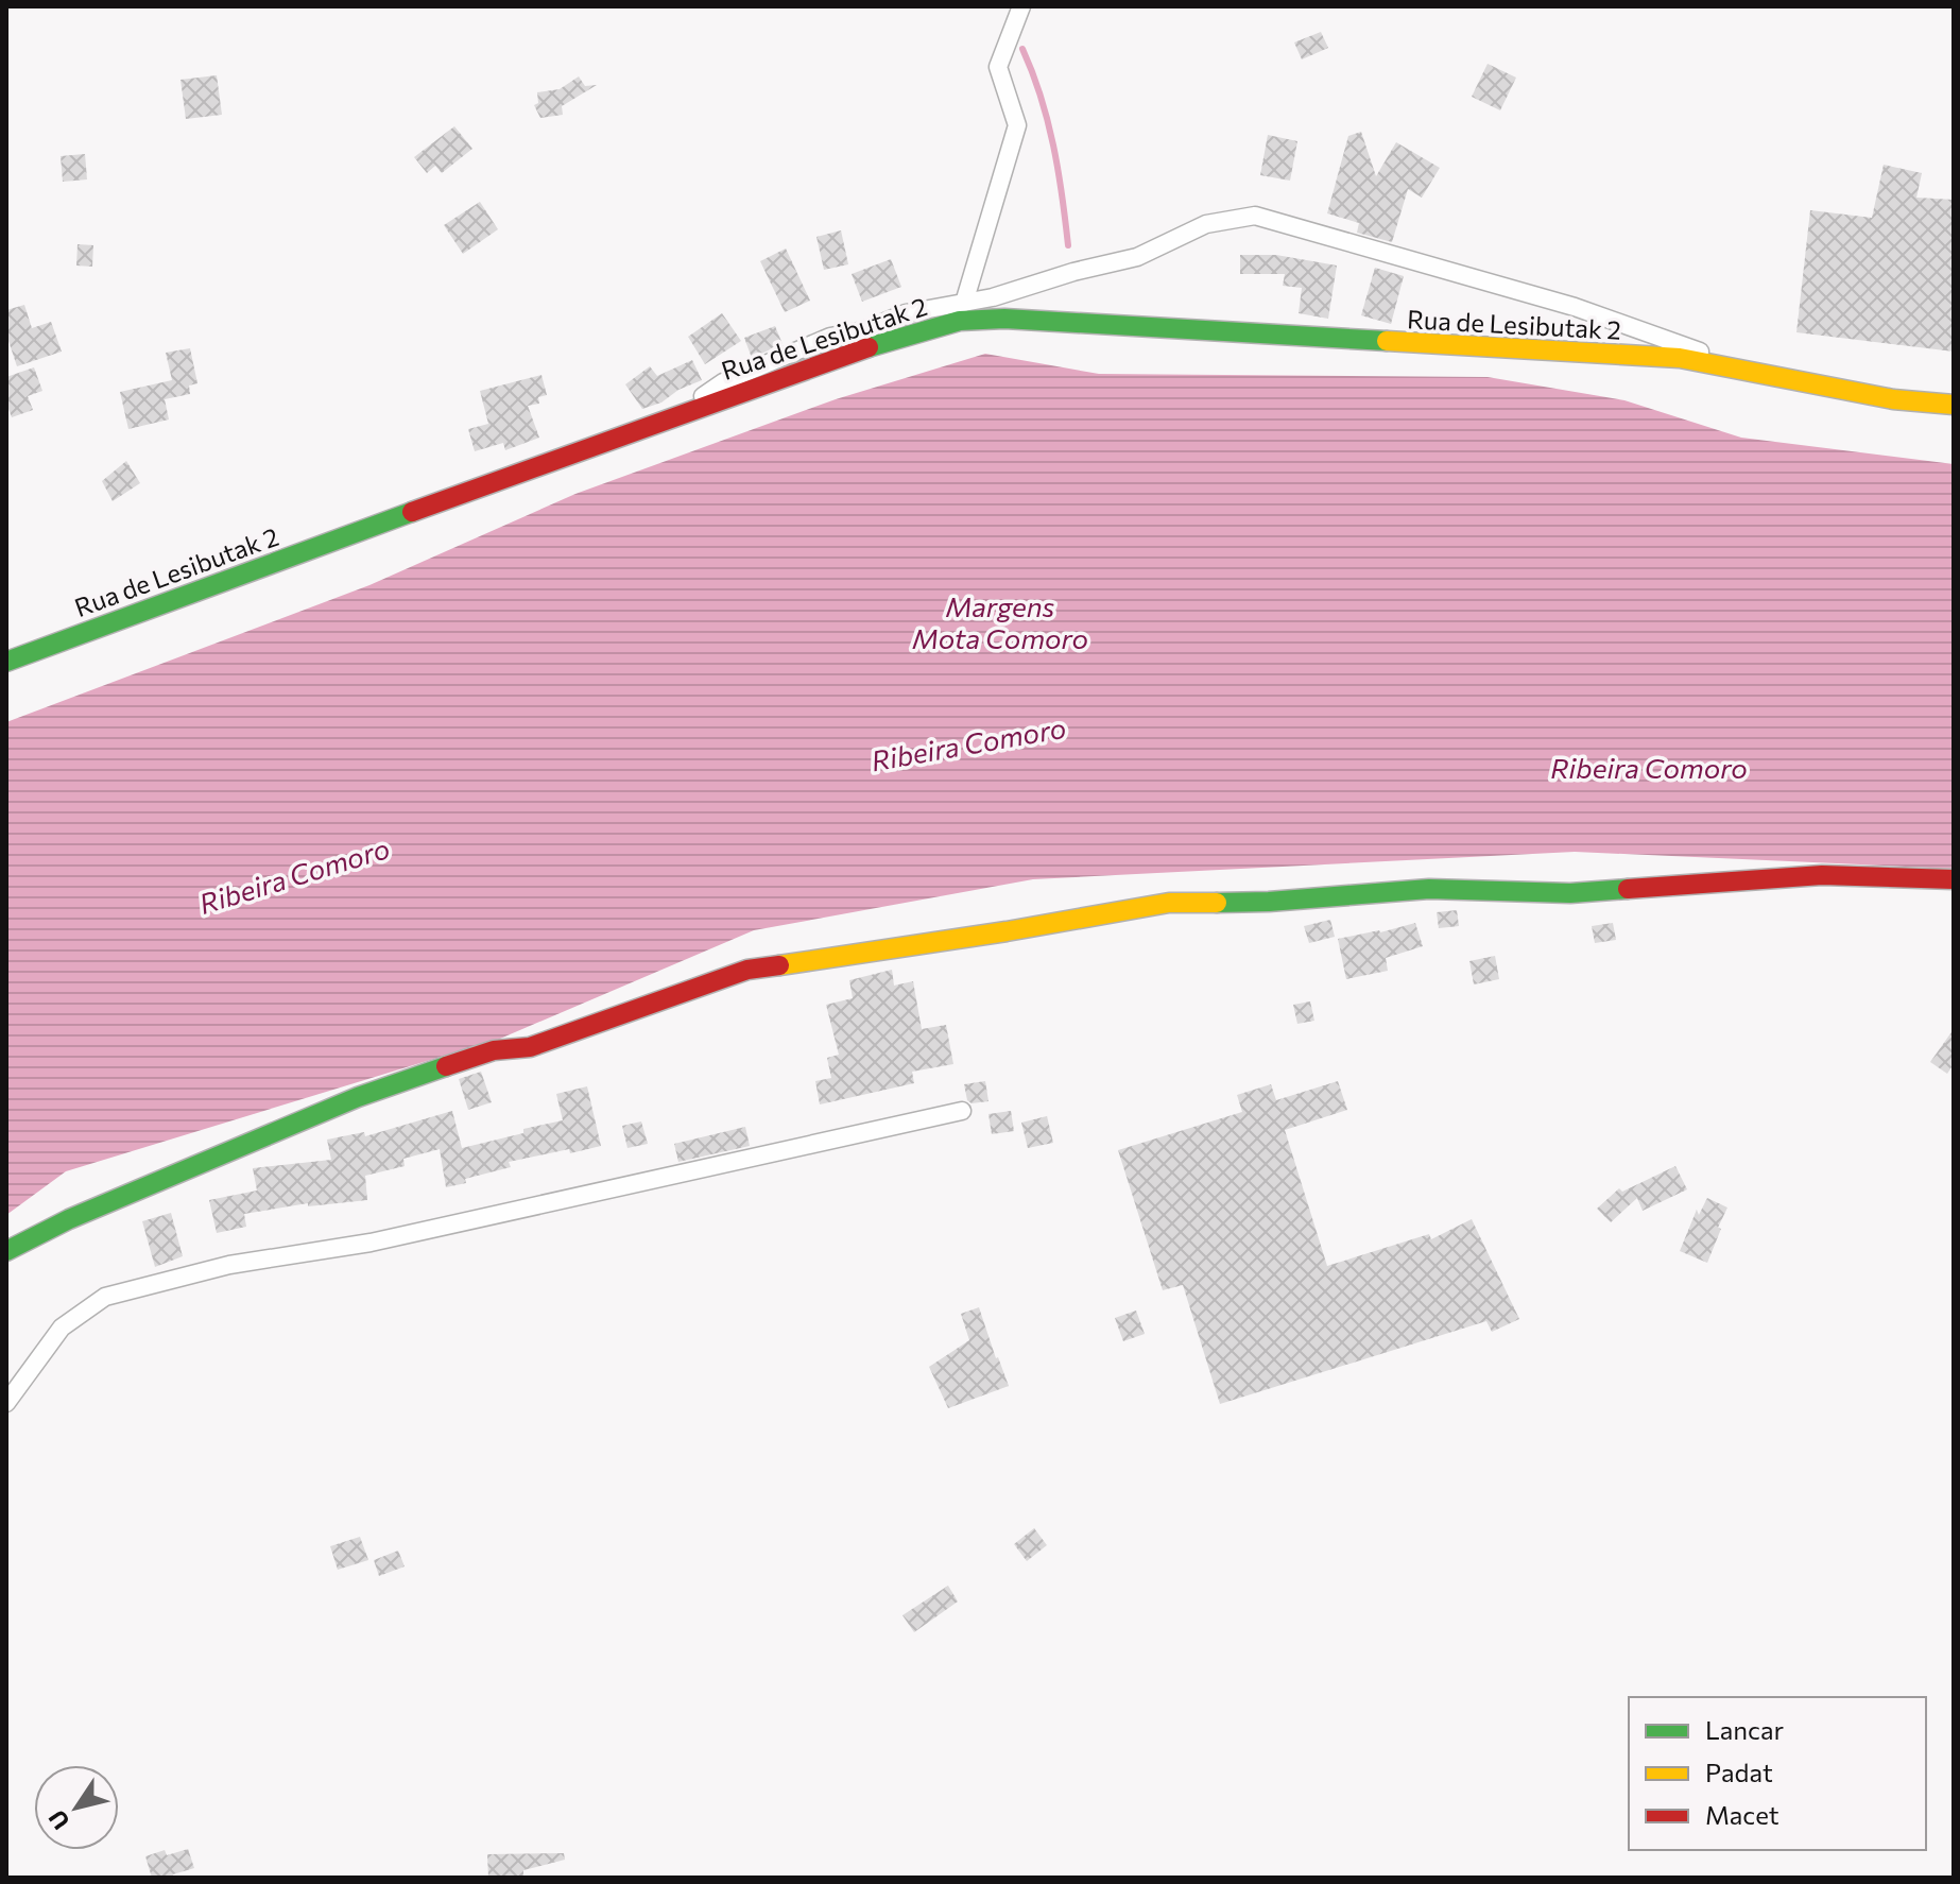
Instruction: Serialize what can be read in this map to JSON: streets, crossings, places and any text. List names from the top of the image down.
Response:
{
  "streets": {
    "main road": ["Rua de Lesibutak 2"]
  },
  "water": ["Margens Mota Comoro", "Ribeira Comoro"],
  "legend": ["Lancar", "Padat", "Macet"],
  "north": "bottom left"
}
